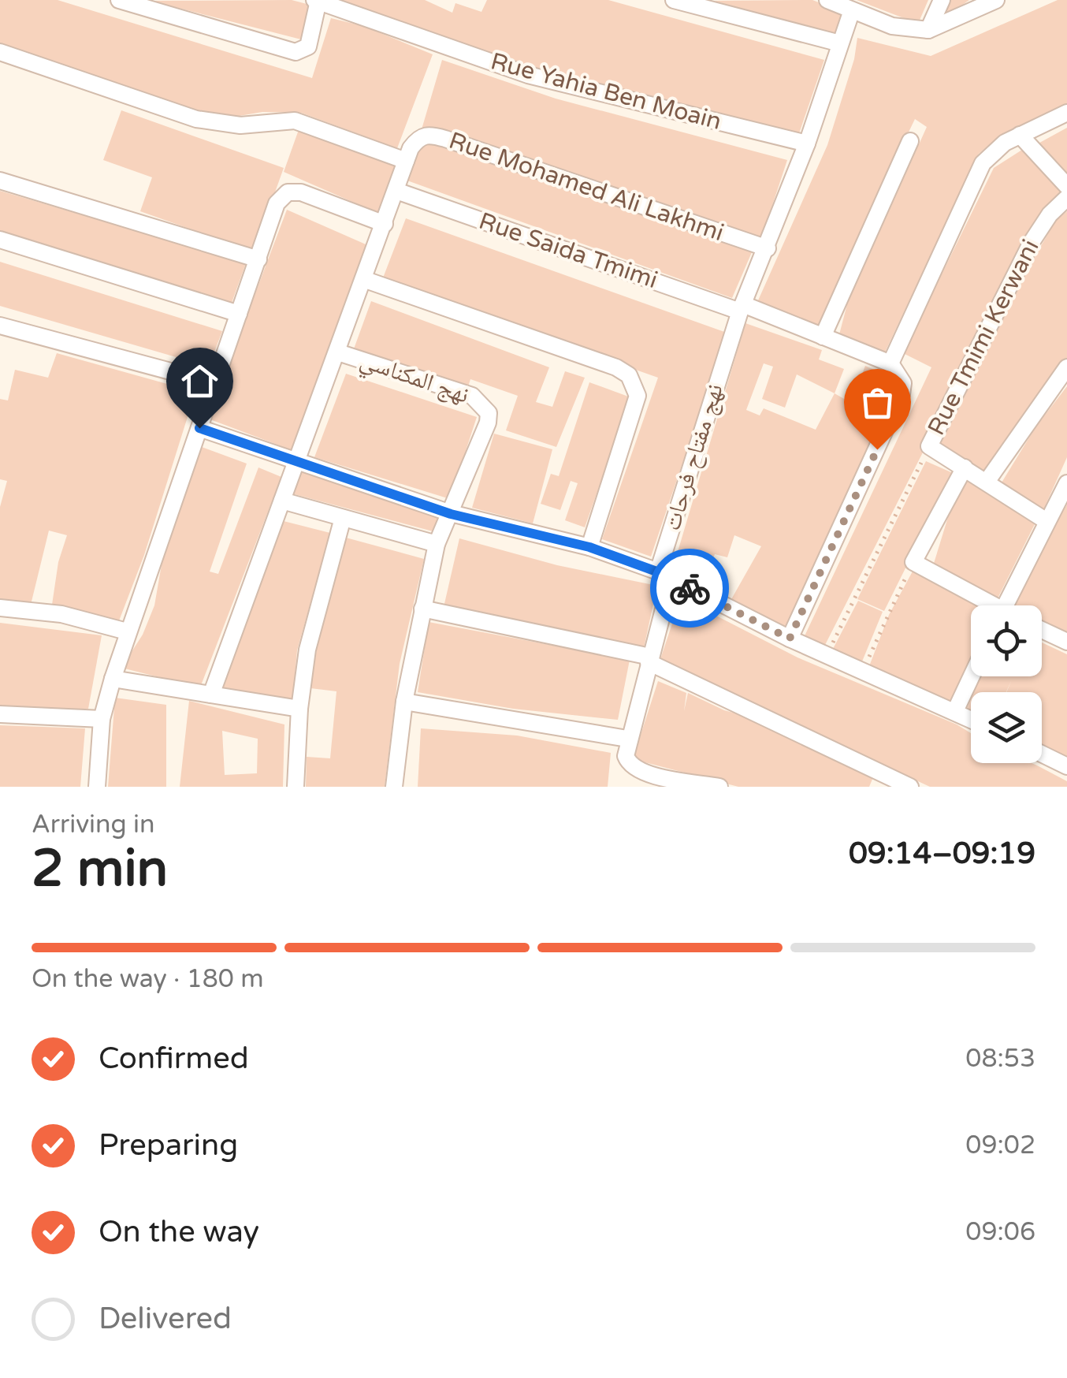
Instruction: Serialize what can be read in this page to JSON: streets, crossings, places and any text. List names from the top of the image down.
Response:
{
  "streets": {
    "street": [
      "Rue Yahia Ben Moain",
      "Rue Mohamed Ali Lakhmi",
      "Rue Saida Tmimi",
      "Rue Tmimi Kerwani",
      "نهج المكناسي",
      "نهج مفتاح فرحات"
    ]
  },
  "crossings": [
    ["Rue Yahia Ben Moain", "نهج مفتاح فرحات"],
    ["Rue Mohamed Ali Lakhmi", "Rue Saida Tmimi"],
    ["Rue Mohamed Ali Lakhmi", "نهج المكناسي"],
    ["Rue Mohamed Ali Lakhmi", "نهج مفتاح فرحات"],
    ["Rue Saida Tmimi", "نهج مفتاح فرحات"]
  ],
  "page": {
    "heading": ["2 min", "Arriving in", "09:14–09:19"],
    "bar": "On the way · 180 m",
    "list": [
      ["Confirmed", "08:53"],
      ["Preparing", "09:02"],
      ["On the way", "09:06"],
      "Delivered"
    ]
  }
}
